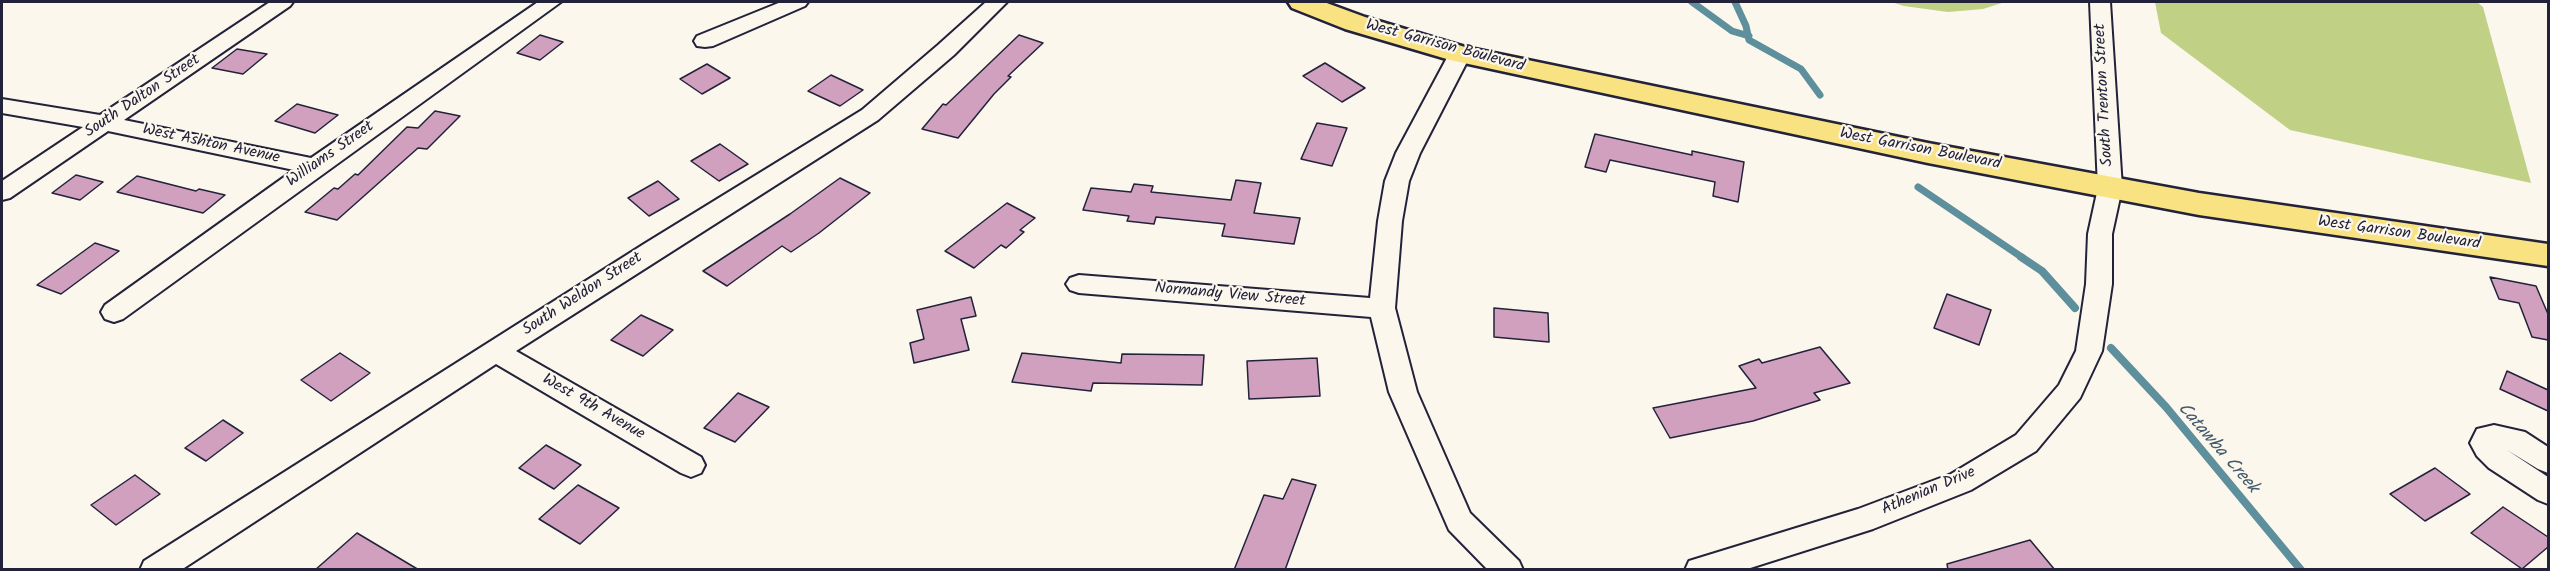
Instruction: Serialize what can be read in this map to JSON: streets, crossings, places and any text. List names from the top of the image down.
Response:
{
  "streets": {
    "main road": ["West Garrison Boulevard"],
    "street": [
      "South Trenton Street",
      "South Dalton Street",
      "West Ashton Avenue",
      "Williams Street",
      "South Weldon Street",
      "Normandy View Street",
      "West 9th Avenue",
      "Athenian Drive"
    ]
  },
  "crossings": [
    ["West Garrison Boulevard", "South Trenton Street"],
    ["West Garrison Boulevard", "Athenian Drive"],
    ["South Trenton Street", "Athenian Drive"],
    ["South Dalton Street", "West Ashton Avenue"],
    ["West Ashton Avenue", "Williams Street"],
    ["South Weldon Street", "West 9th Avenue"]
  ],
  "water": ["Catawba Creek"]
}
